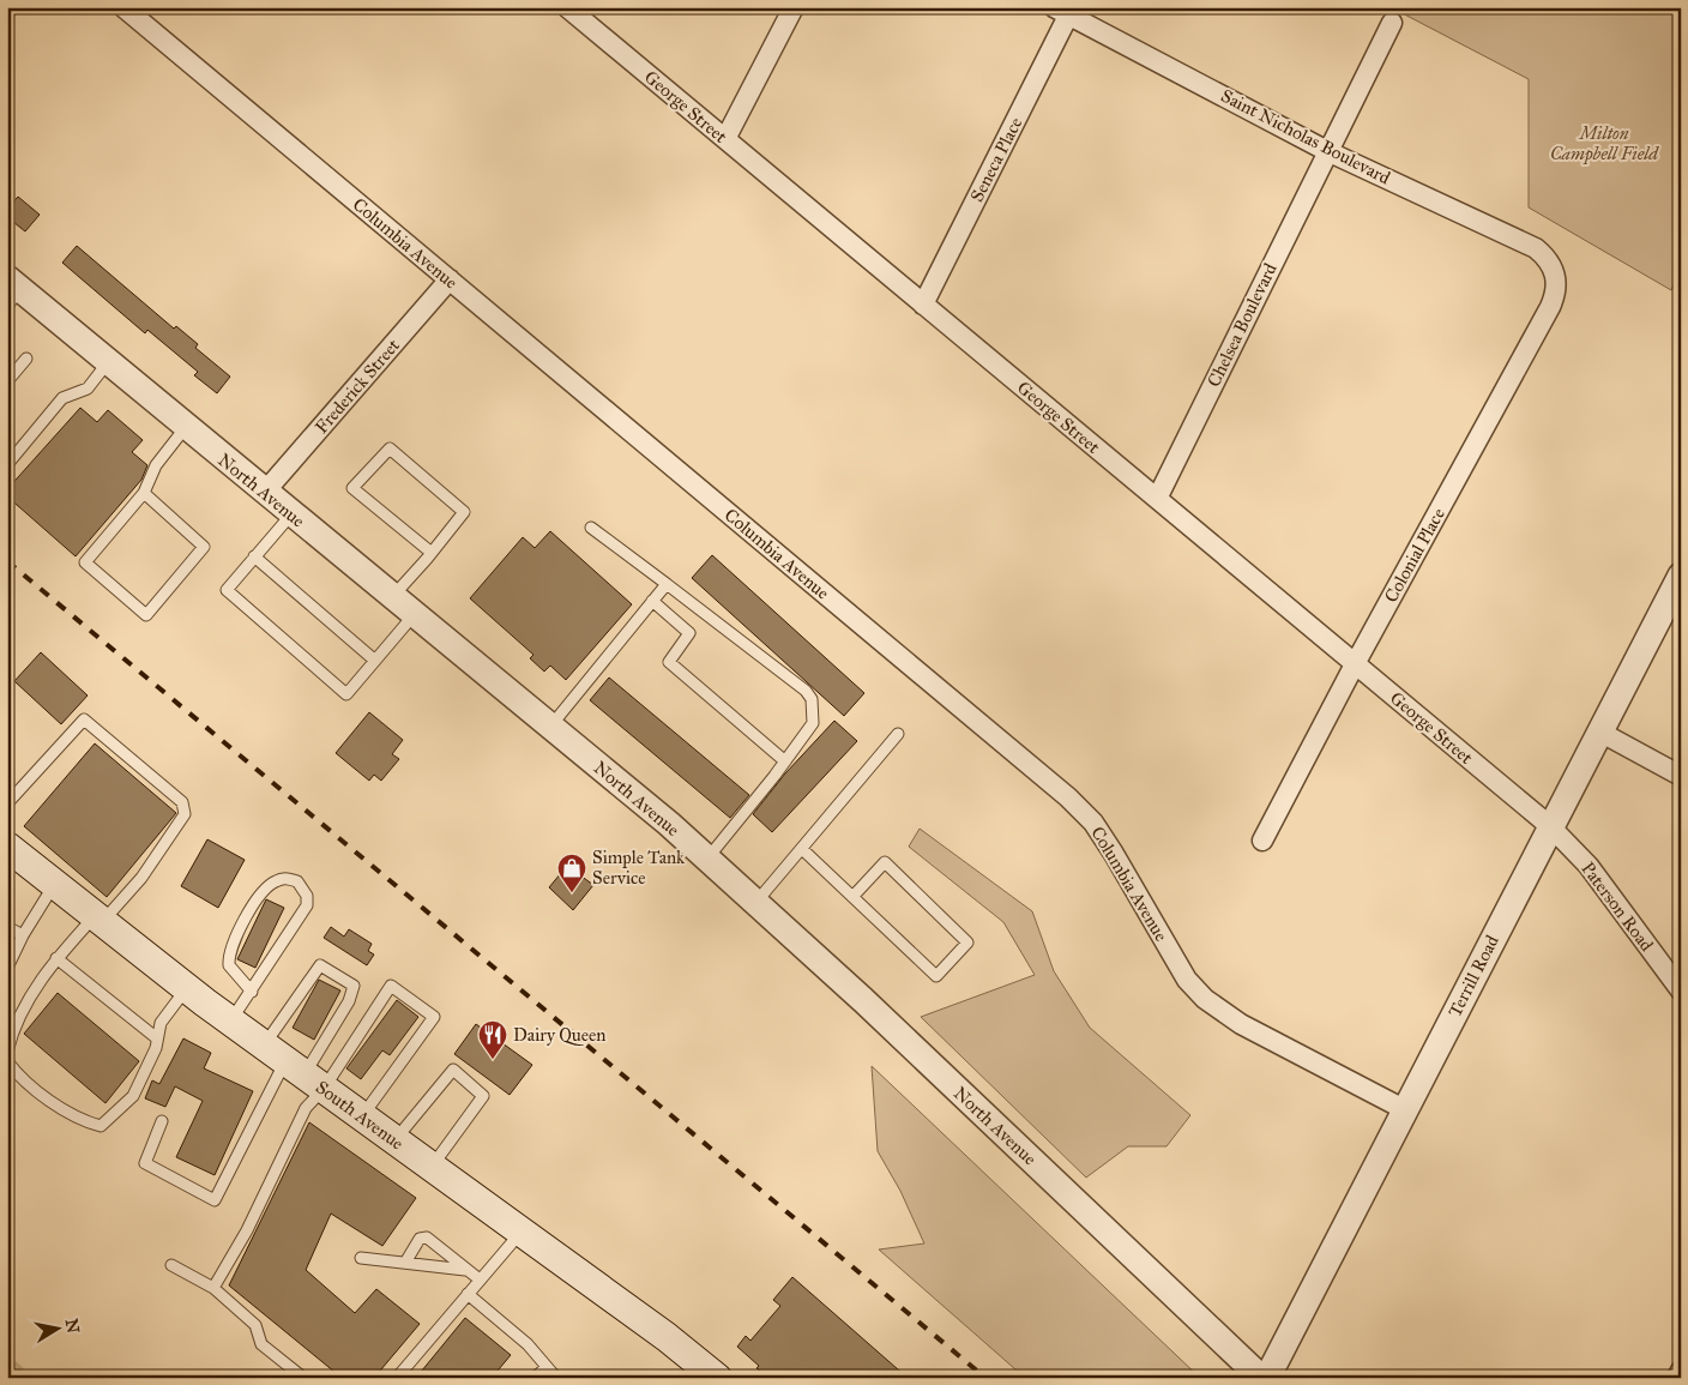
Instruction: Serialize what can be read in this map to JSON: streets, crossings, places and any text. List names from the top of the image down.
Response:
{
  "streets": {
    "main road": ["South Avenue"],
    "street": [
      "George Street",
      "Saint Nicholas Boulevard",
      "Seneca Place",
      "Columbia Avenue",
      "Chelsea Boulevard",
      "Frederick Street",
      "North Avenue",
      "Colonial Place",
      "Paterson Road",
      "Terrill Road"
    ]
  },
  "crossings": [
    ["George Street", "Seneca Place"],
    ["George Street", "Chelsea Boulevard"],
    ["George Street", "Colonial Place"],
    ["George Street", "Paterson Road"],
    ["George Street", "Terrill Road"],
    ["Saint Nicholas Boulevard", "Seneca Place"],
    ["Saint Nicholas Boulevard", "Chelsea Boulevard"],
    ["Saint Nicholas Boulevard", "Colonial Place"],
    ["Columbia Avenue", "Frederick Street"],
    ["Columbia Avenue", "Terrill Road"],
    ["Frederick Street", "North Avenue"],
    ["Paterson Road", "Terrill Road"]
  ],
  "parks": ["Milton Campbell Field"],
  "places": {
    "shop": ["Simple Tank Service"],
    "restaurant": ["Dairy Queen"]
  },
  "north": "right"
}
